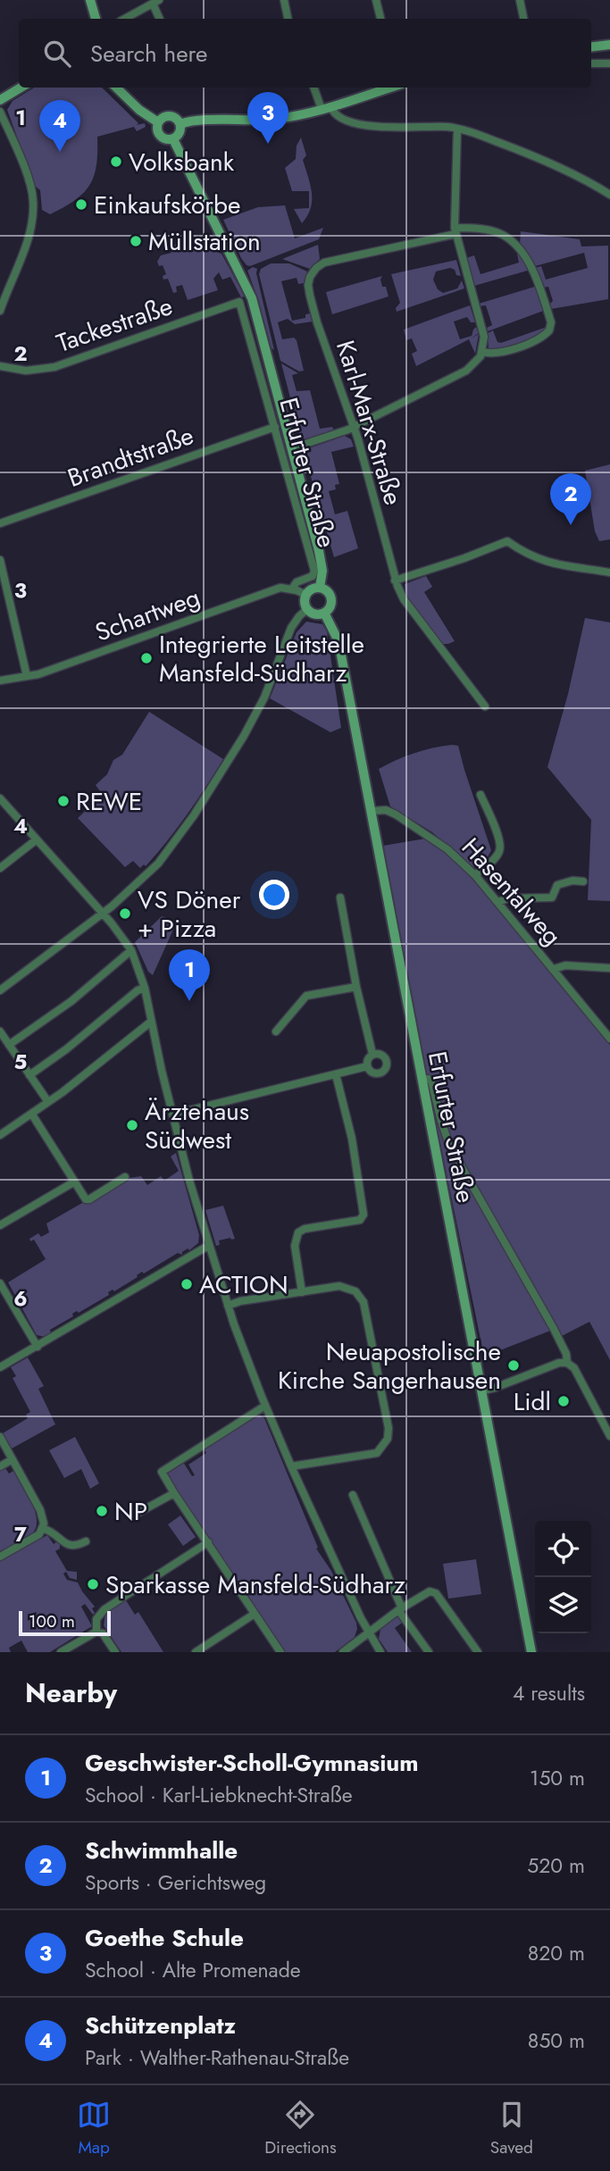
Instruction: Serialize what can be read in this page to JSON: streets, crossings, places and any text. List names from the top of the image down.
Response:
{
  "streets": {
    "main road": ["Erfurter Straße"],
    "street": [
      "Tackestraße",
      "Karl-Marx-Straße",
      "Brandtstraße",
      "Schartweg",
      "Hasentalweg"
    ]
  },
  "crossings": [
    ["Tackestraße", "Erfurter Straße"],
    ["Brandtstraße", "Erfurter Straße"],
    ["Erfurter Straße", "Schartweg"],
    ["Erfurter Straße", "Hasentalweg"]
  ],
  "places": [
    "Volksbank",
    "Einkaufskörbe",
    "Müllstation",
    "Integrierte Leitstelle Mansfeld-Südharz",
    "REWE",
    "VS Döner + Pizza",
    "Ärztehaus Südwest",
    "ACTION",
    "Neuapostolische Kirche Sangerhausen",
    "Lidl",
    "NP",
    "Sparkasse Mansfeld-Südharz"
  ],
  "scale_bar": "100 m",
  "page": {
    "search": "Search here",
    "pins": [
      "3",
      "4",
      "2",
      "1"
    ],
    "scale": "100 m",
    "heading": ["Nearby", "4 results"],
    "list": [
      {
        "mark": "1",
        "name": "Geschwister-Scholl-Gymnasium",
        "note": "School · Karl-Liebknecht-Straße",
        "value": "150 m"
      },
      {
        "mark": "2",
        "name": "Schwimmhalle",
        "note": "Sports · Gerichtsweg",
        "value": "520 m"
      },
      {
        "mark": "3",
        "name": "Goethe Schule",
        "note": "School · Alte Promenade",
        "value": "820 m"
      },
      {
        "mark": "4",
        "name": "Schützenplatz",
        "note": "Park · Walther-Rathenau-Straße",
        "value": "850 m"
      }
    ],
    "nav": ["Map", "Directions", "Saved"]
  },
  "grid": {
    "rows": [
      "1",
      "2",
      "3",
      "4",
      "5",
      "6",
      "7"
    ]
  }
}
